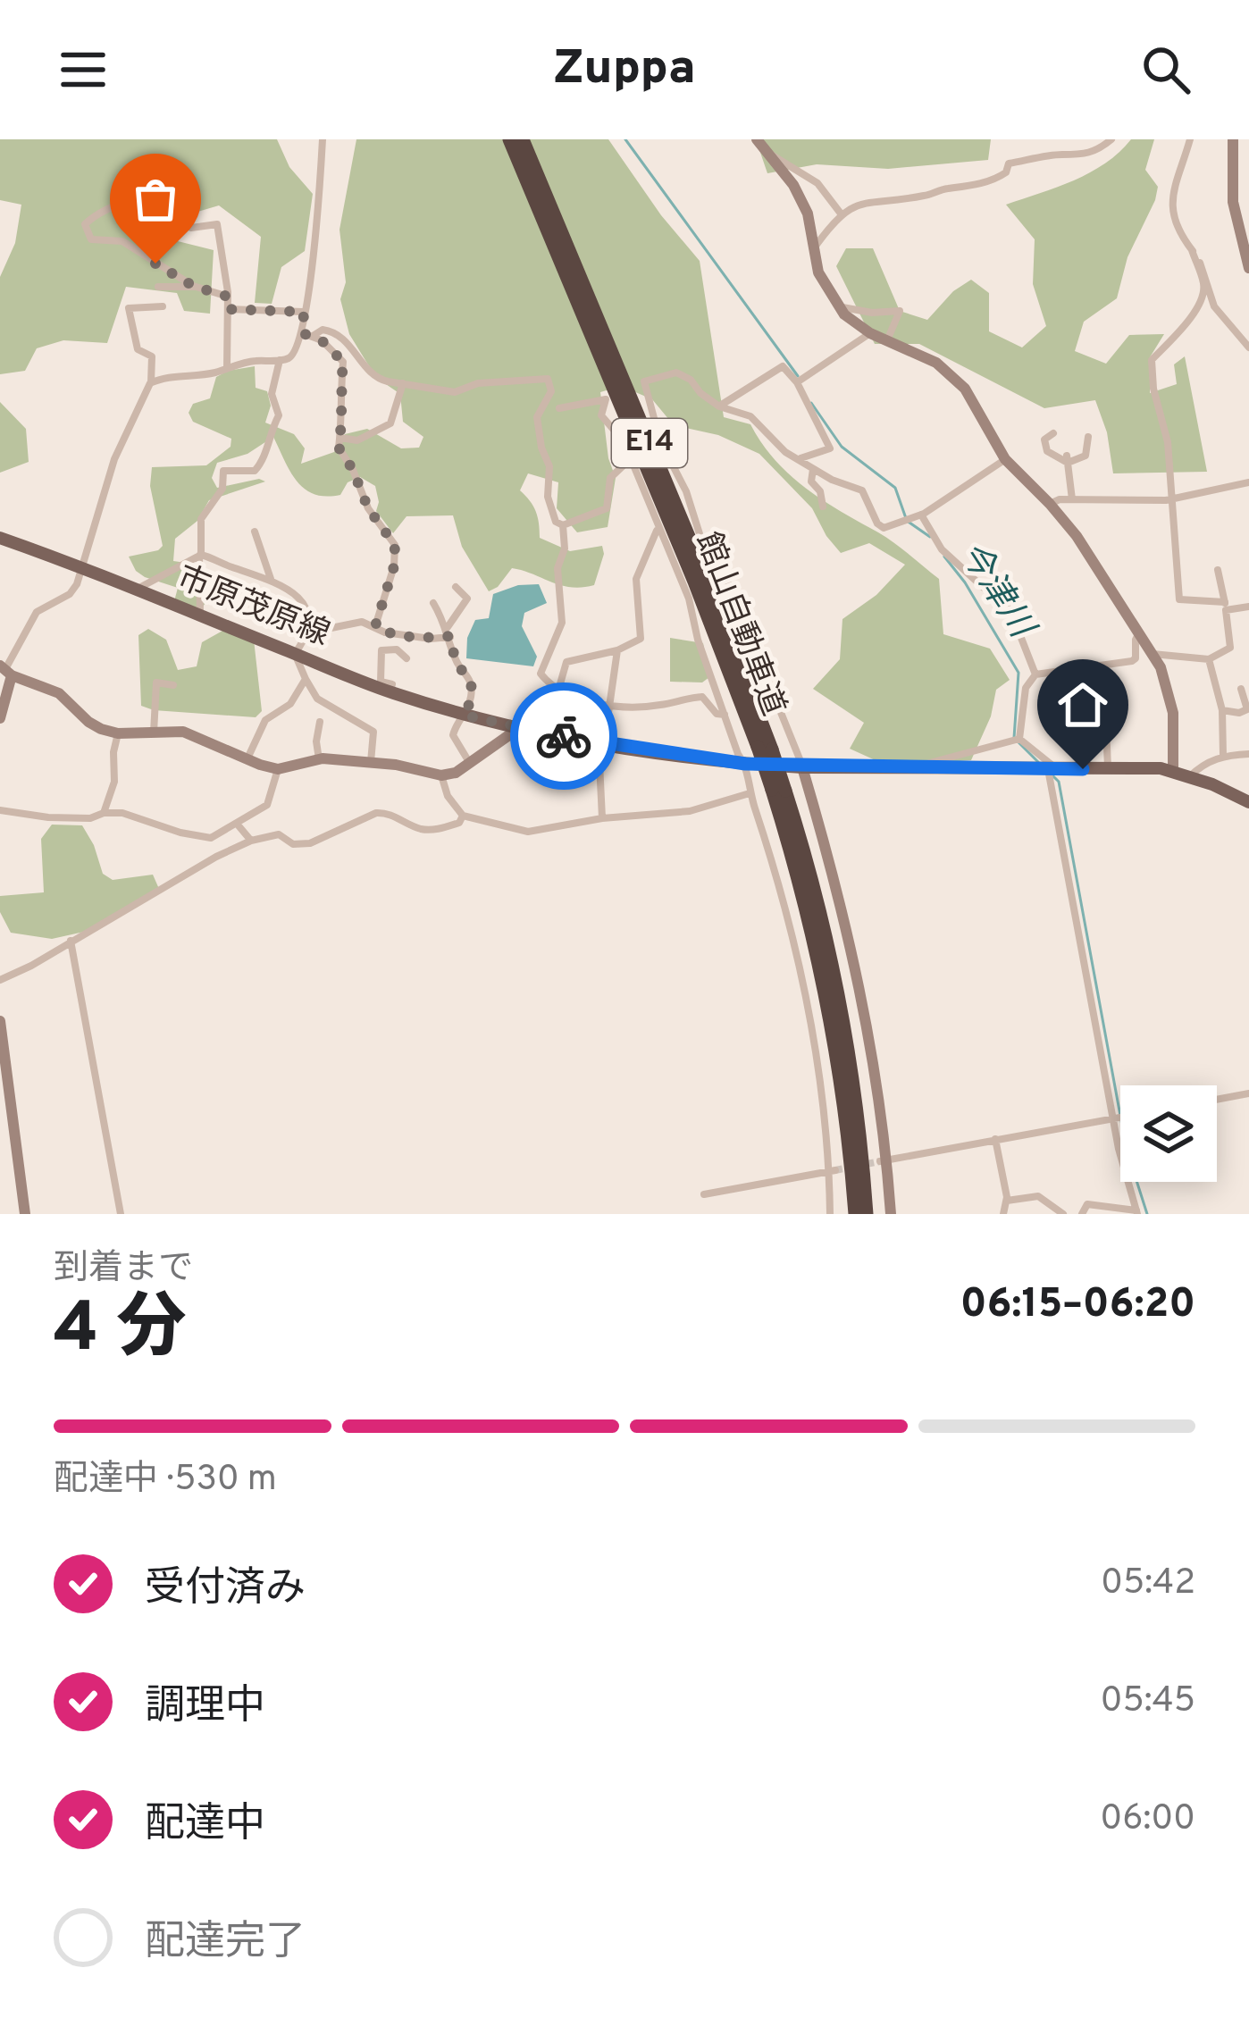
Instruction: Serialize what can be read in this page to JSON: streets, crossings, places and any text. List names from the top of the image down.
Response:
{
  "streets": {
    "highway": ["E14", "館山自動車道"],
    "main road": ["市原茂原線"]
  },
  "water": ["今津川"],
  "page": {
    "header": "Zuppa",
    "heading": ["4 分", "到着まで", "06:15–06:20"],
    "bar": "配達中 · 530 m",
    "list": [
      ["受付済み", "05:42"],
      ["調理中", "05:45"],
      ["配達中", "06:00"],
      "配達完了"
    ]
  }
}
